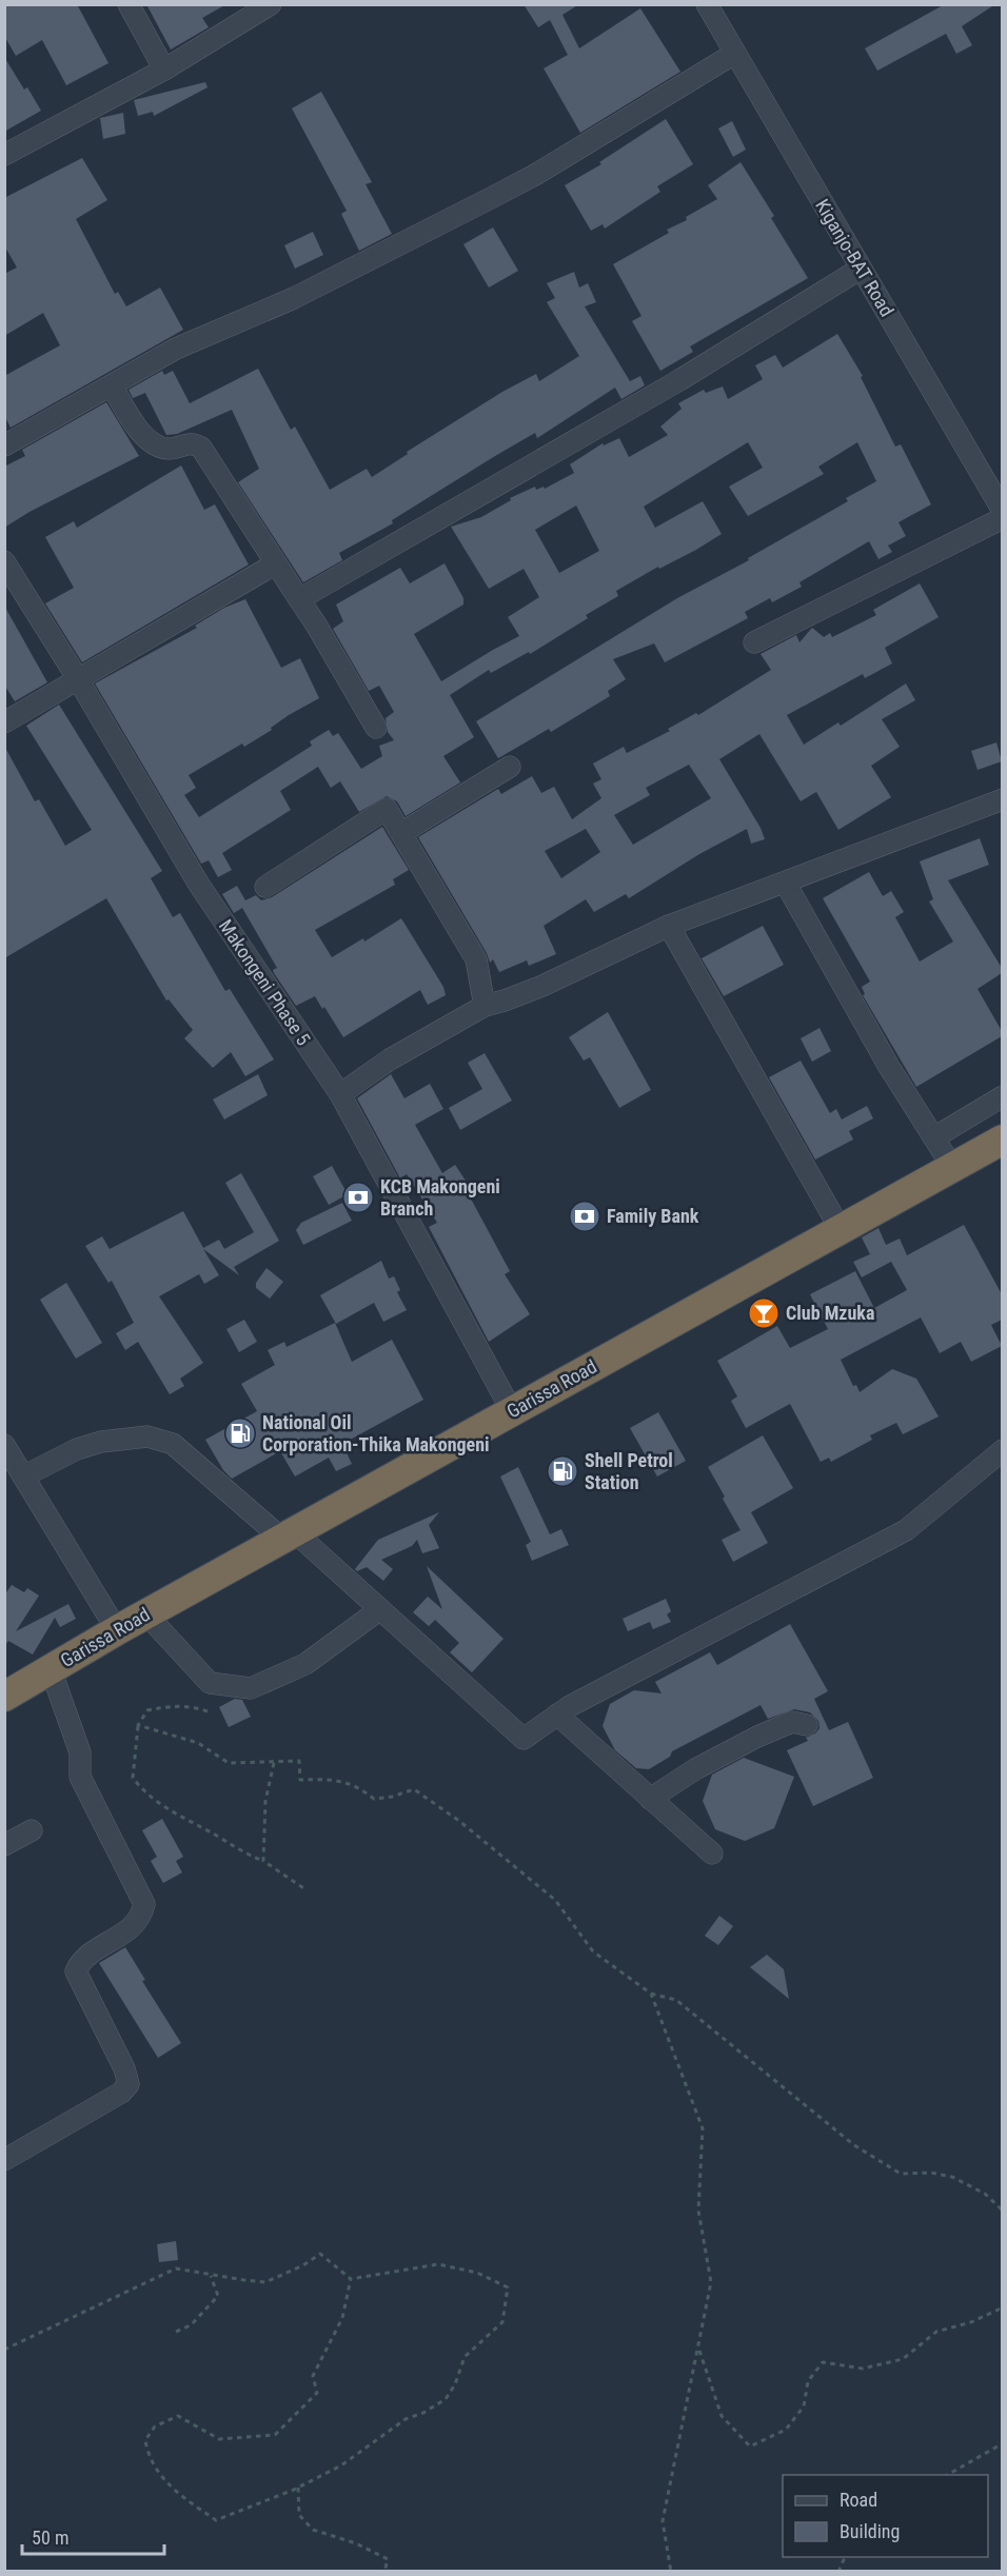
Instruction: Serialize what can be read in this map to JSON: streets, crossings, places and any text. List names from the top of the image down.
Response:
{
  "streets": {
    "highway": ["Garissa Road"],
    "street": ["Kiganjo-BAT Road", "Makongeni Phase 5"]
  },
  "crossings": [
    ["Makongeni Phase 5", "Garissa Road"]
  ],
  "places": {
    "bank": ["KCB Makongeni Branch", "Family Bank"],
    "bar": ["Club Mzuka"],
    "fuel station": ["National Oil Corporation-Thika Makongeni", "Shell Petrol Station"]
  },
  "legend": ["Road", "Building"],
  "scale_bar": "50 m"
}
